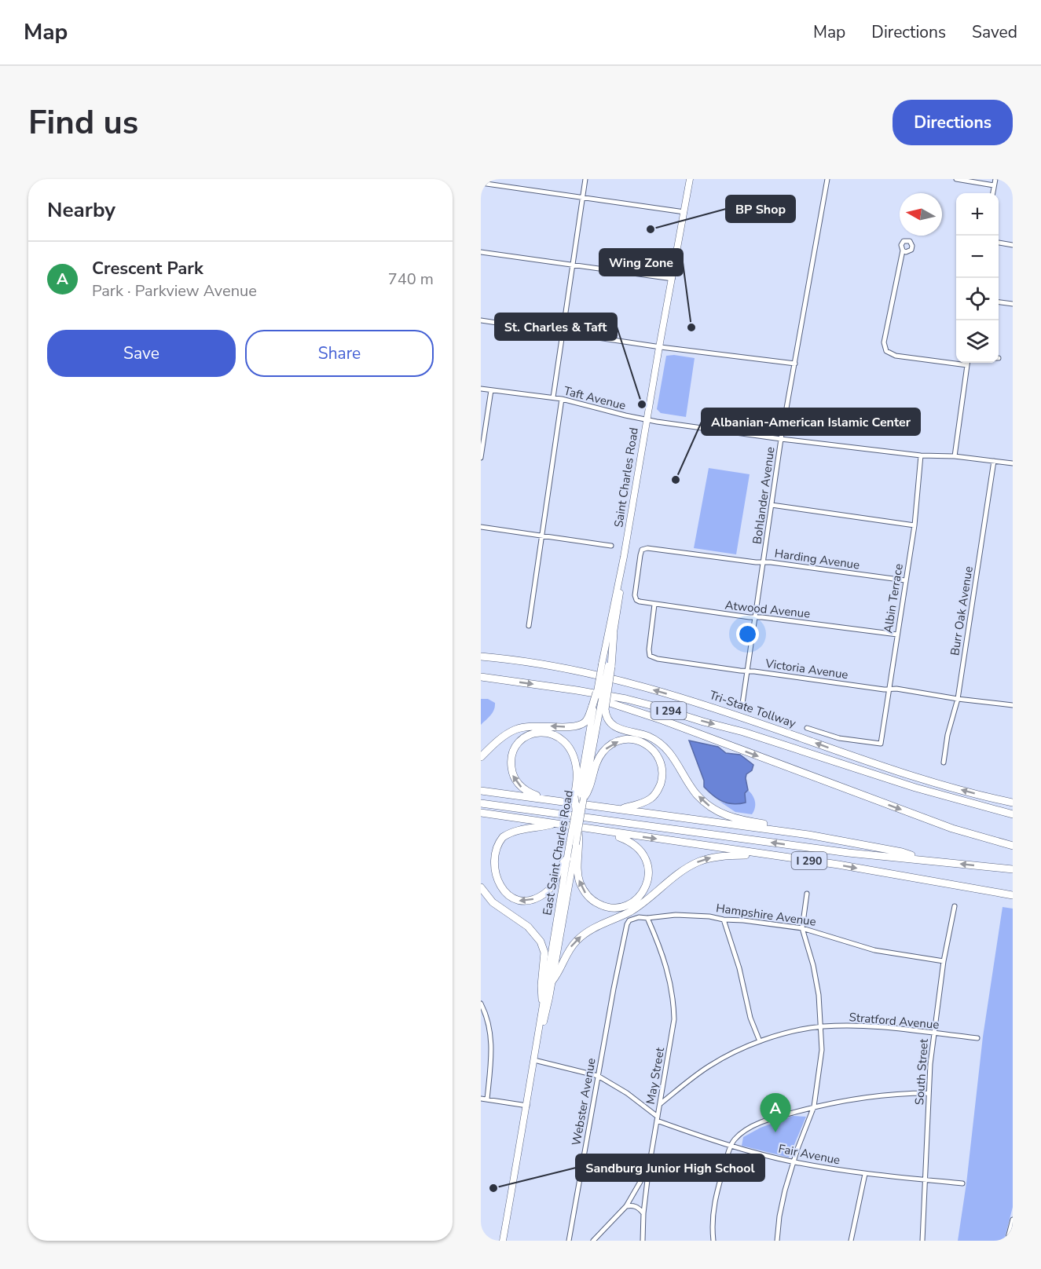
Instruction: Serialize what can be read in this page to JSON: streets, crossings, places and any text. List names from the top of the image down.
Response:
{
  "streets": {
    "highway": ["Tri-State Tollway", "I 294", "I 290"],
    "main road": ["Saint Charles Road", "East Saint Charles Road"],
    "street": [
      "Taft Avenue",
      "Bohlander Avenue",
      "Harding Avenue",
      "Albin Terrace",
      "Atwood Avenue",
      "Burr Oak Avenue",
      "Victoria Avenue",
      "Hampshire Avenue",
      "Stratford Avenue",
      "South Street",
      "May Street",
      "Webster Avenue",
      "Fair Avenue"
    ]
  },
  "crossings": [
    ["Taft Avenue", "Saint Charles Road"],
    ["Taft Avenue", "Bohlander Avenue"],
    ["Taft Avenue", "Albin Terrace"],
    ["Taft Avenue", "Burr Oak Avenue"],
    ["Bohlander Avenue", "Harding Avenue"],
    ["Bohlander Avenue", "Atwood Avenue"],
    ["Bohlander Avenue", "Victoria Avenue"],
    ["Harding Avenue", "Albin Terrace"],
    ["Harding Avenue", "Atwood Avenue"],
    ["Albin Terrace", "Atwood Avenue"],
    ["Albin Terrace", "Victoria Avenue"],
    ["Atwood Avenue", "Victoria Avenue"],
    ["Burr Oak Avenue", "Victoria Avenue"],
    ["East Saint Charles Road", "Fair Avenue"],
    ["Hampshire Avenue", "South Street"],
    ["Hampshire Avenue", "May Street"],
    ["Hampshire Avenue", "Webster Avenue"],
    ["Stratford Avenue", "South Street"],
    ["Stratford Avenue", "May Street"],
    ["South Street", "Fair Avenue"],
    ["May Street", "Fair Avenue"],
    ["Webster Avenue", "Fair Avenue"]
  ],
  "places": [
    "BP Shop",
    "Wing Zone",
    "St. Charles & Taft",
    "Albanian-American Islamic Center",
    "Sandburg Junior High School"
  ],
  "north": "left",
  "page": {
    "header": "Map",
    "nav": ["Map", "Directions", "Saved"],
    "buttons": [
      "Directions",
      ["Save", "Share"]
    ],
    "title": "Find us",
    "heading": "Nearby",
    "map_buttons": ["+", "−"],
    "list": [
      {
        "mark": "A",
        "name": "Crescent Park",
        "note": "Park · Parkview Avenue",
        "value": "740 m"
      }
    ],
    "pins": "A"
  }
}
